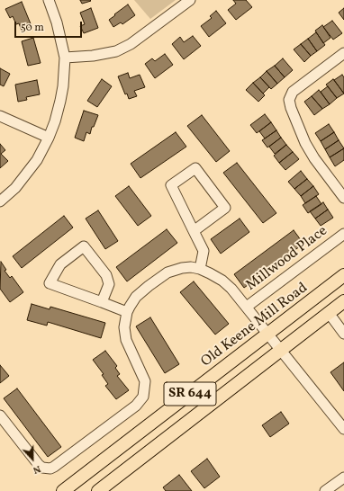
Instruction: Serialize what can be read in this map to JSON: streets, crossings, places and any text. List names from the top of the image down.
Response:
{
  "streets": {
    "main road": ["Old Keene Mill Road", "SR 644"],
    "street": ["Millwood Place"]
  },
  "scale_bar": "50 m",
  "north": "bottom"
}
